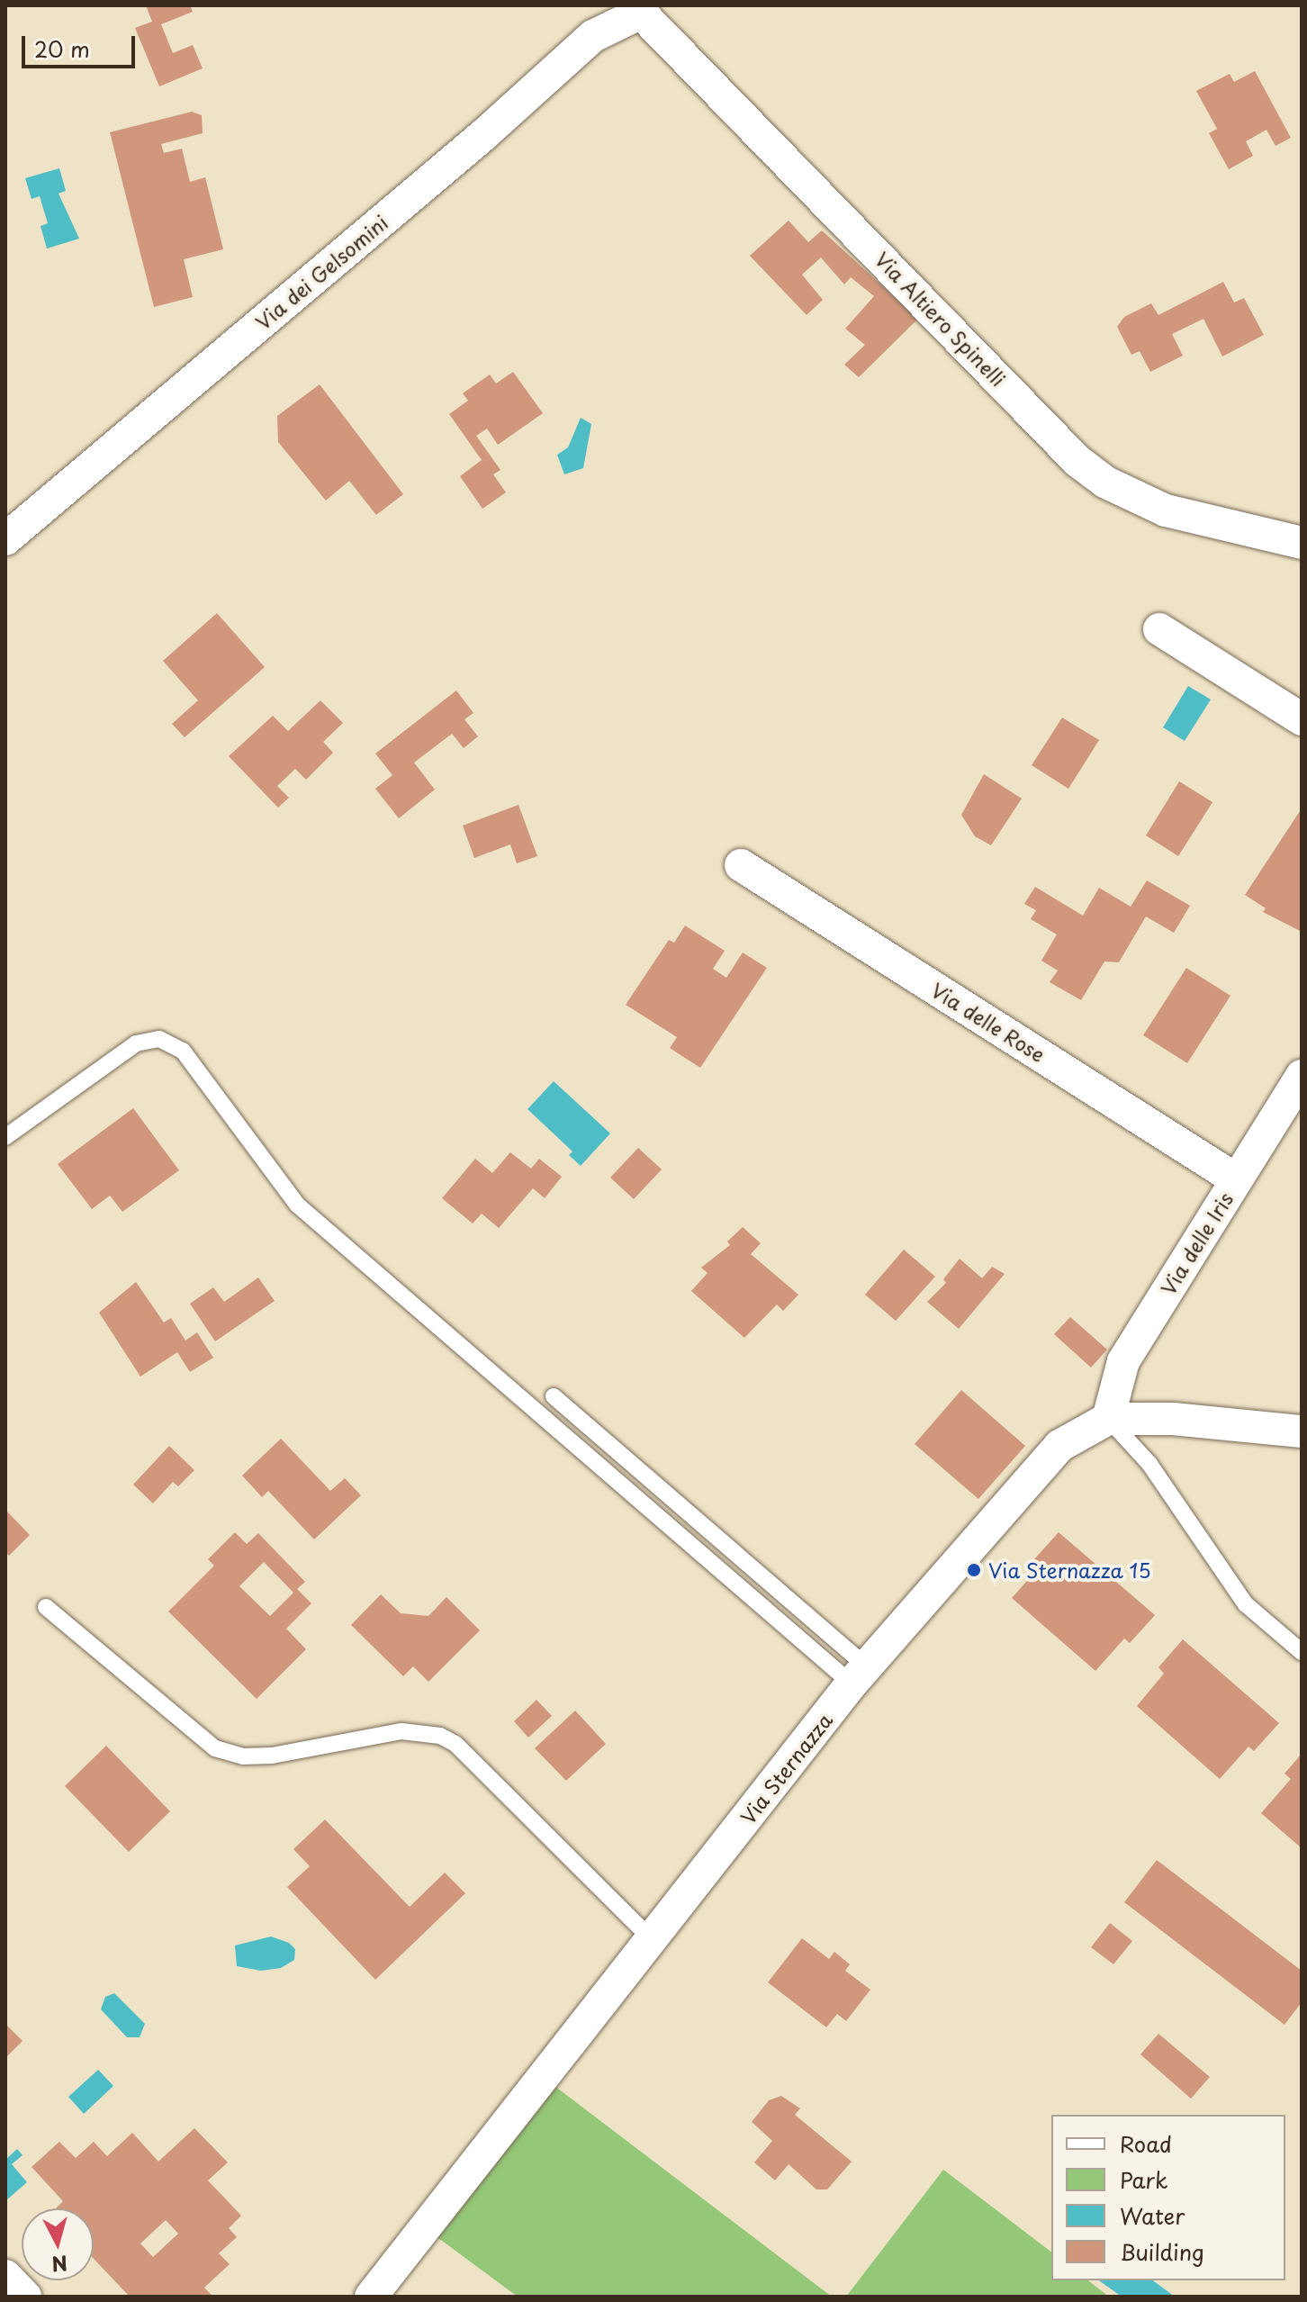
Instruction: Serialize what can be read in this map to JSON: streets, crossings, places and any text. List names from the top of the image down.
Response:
{
  "streets": {
    "street": [
      "Via dei Gelsomini",
      "Via Altiero Spinelli",
      "Via delle Rose",
      "Via delle Iris",
      "Via Sternazza"
    ]
  },
  "crossings": [
    ["Via dei Gelsomini", "Via Altiero Spinelli"],
    ["Via delle Rose", "Via delle Iris"],
    ["Via delle Iris", "Via Sternazza"]
  ],
  "places": ["Via Sternazza 15"],
  "legend": [
    "Road",
    "Park",
    "Water",
    "Building"
  ],
  "scale_bar": "20 m",
  "north": "bottom"
}
